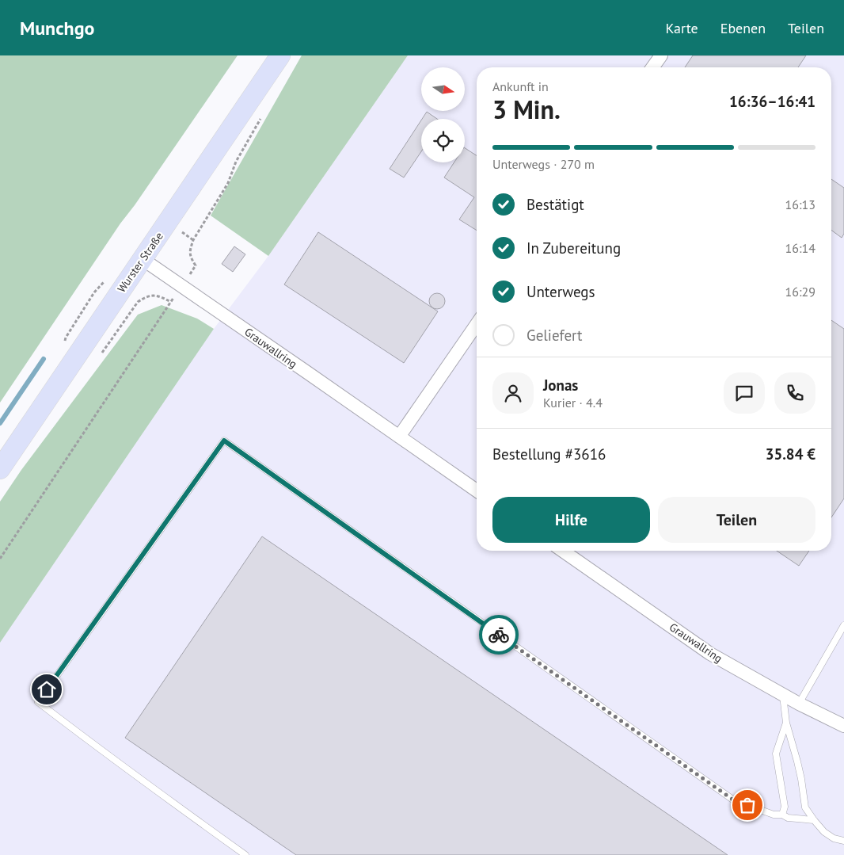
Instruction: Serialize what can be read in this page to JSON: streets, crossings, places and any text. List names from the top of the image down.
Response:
{
  "streets": {
    "main road": ["Wurster Straße"],
    "street": ["Grauwallring"]
  },
  "crossings": [
    ["Wurster Straße", "Grauwallring"]
  ],
  "north": "right",
  "page": {
    "header": "Munchgo",
    "nav": ["Karte", "Ebenen", "Teilen"],
    "heading": ["3 Min.", "Ankunft in", "16:36–16:41"],
    "panel": [
      "Jonas",
      "Kurier · 4.4",
      "Bestellung #3616",
      "35.84 €"
    ],
    "bar": "Unterwegs · 270 m",
    "list": [
      ["Bestätigt", "16:13"],
      ["In Zubereitung", "16:14"],
      ["Unterwegs", "16:29"],
      "Geliefert"
    ],
    "buttons": ["Hilfe", "Teilen"]
  }
}
